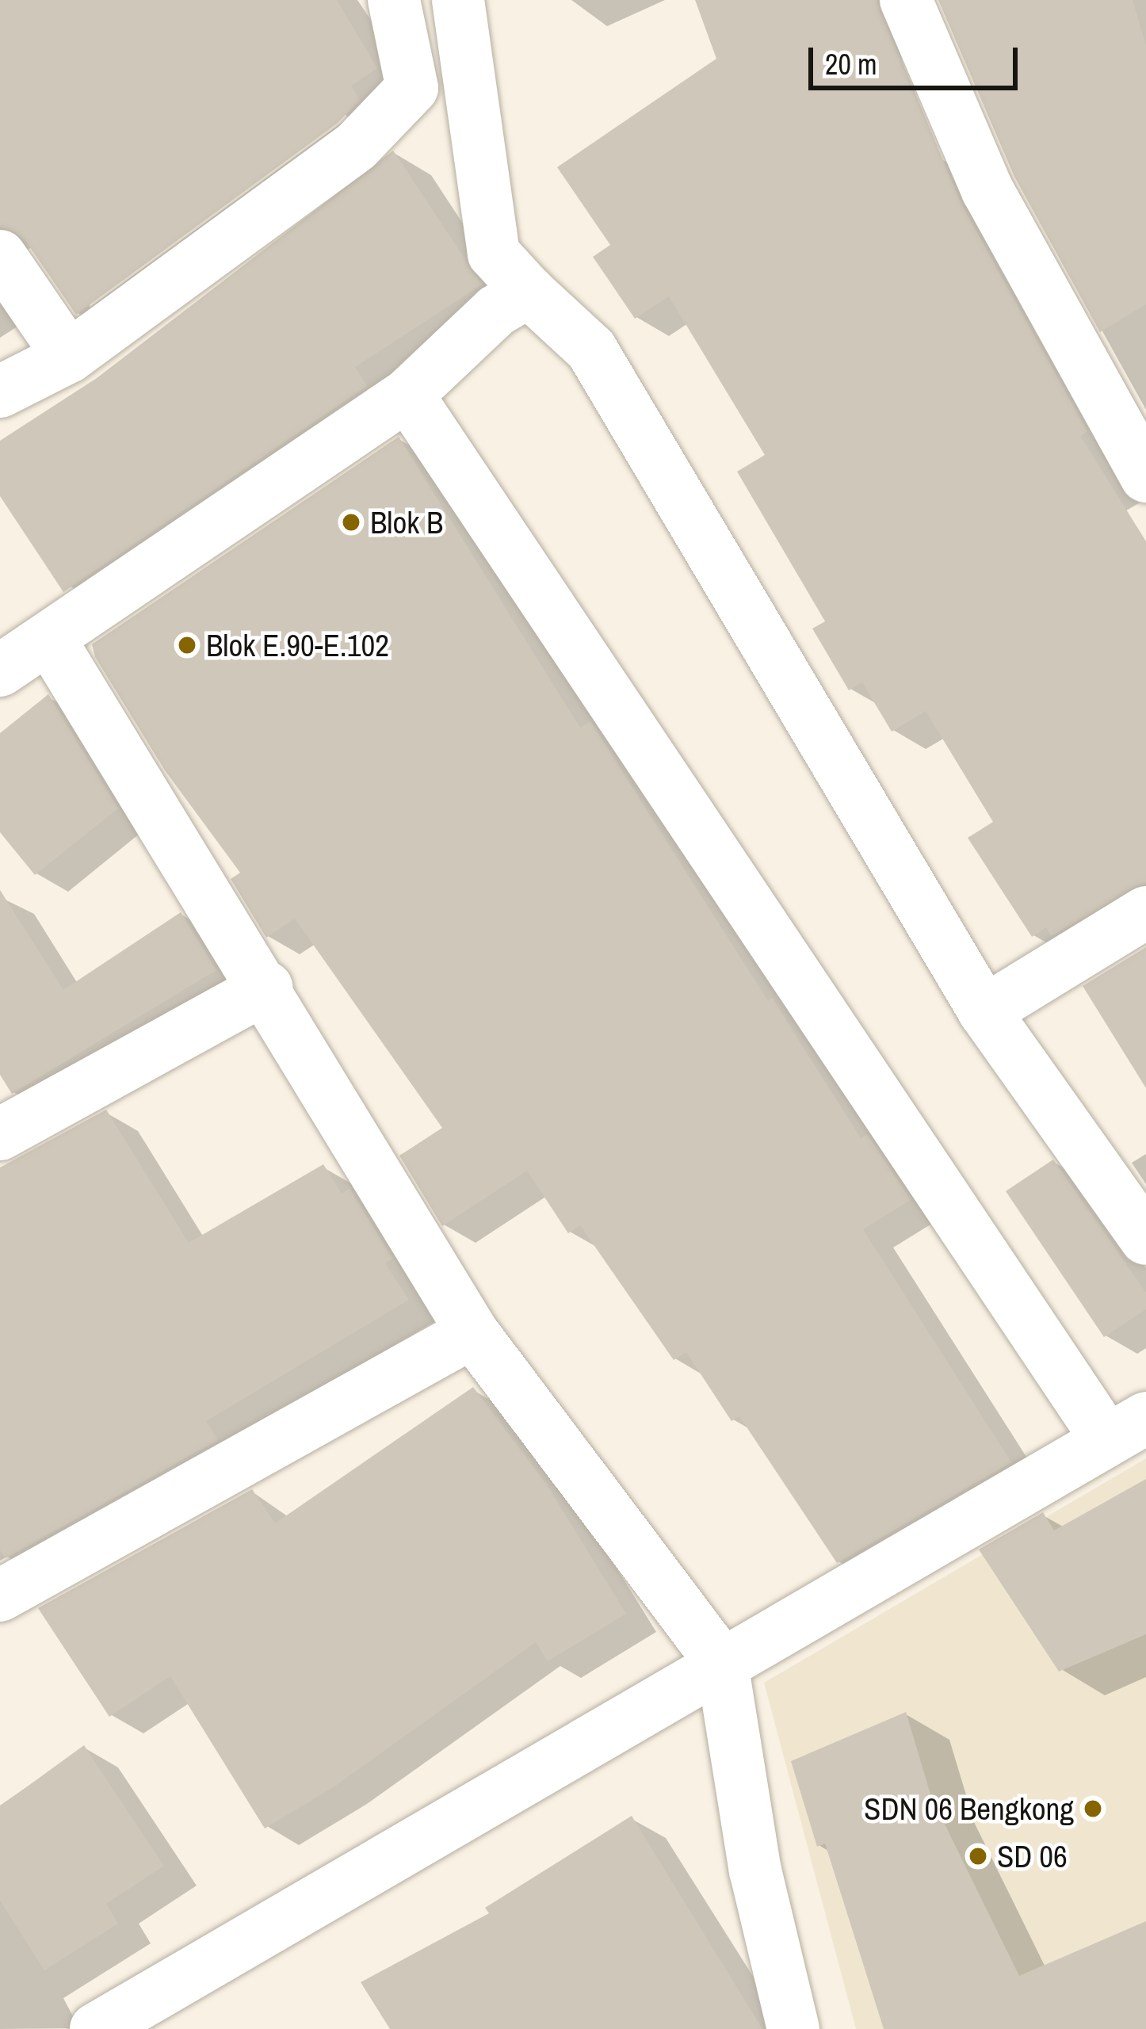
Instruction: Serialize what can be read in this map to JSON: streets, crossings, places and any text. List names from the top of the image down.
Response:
{
  "places": [
    "Blok B",
    "Blok E.90-E.102",
    "SDN 06 Bengkong",
    "SD 06"
  ],
  "scale_bar": "20 m"
}
